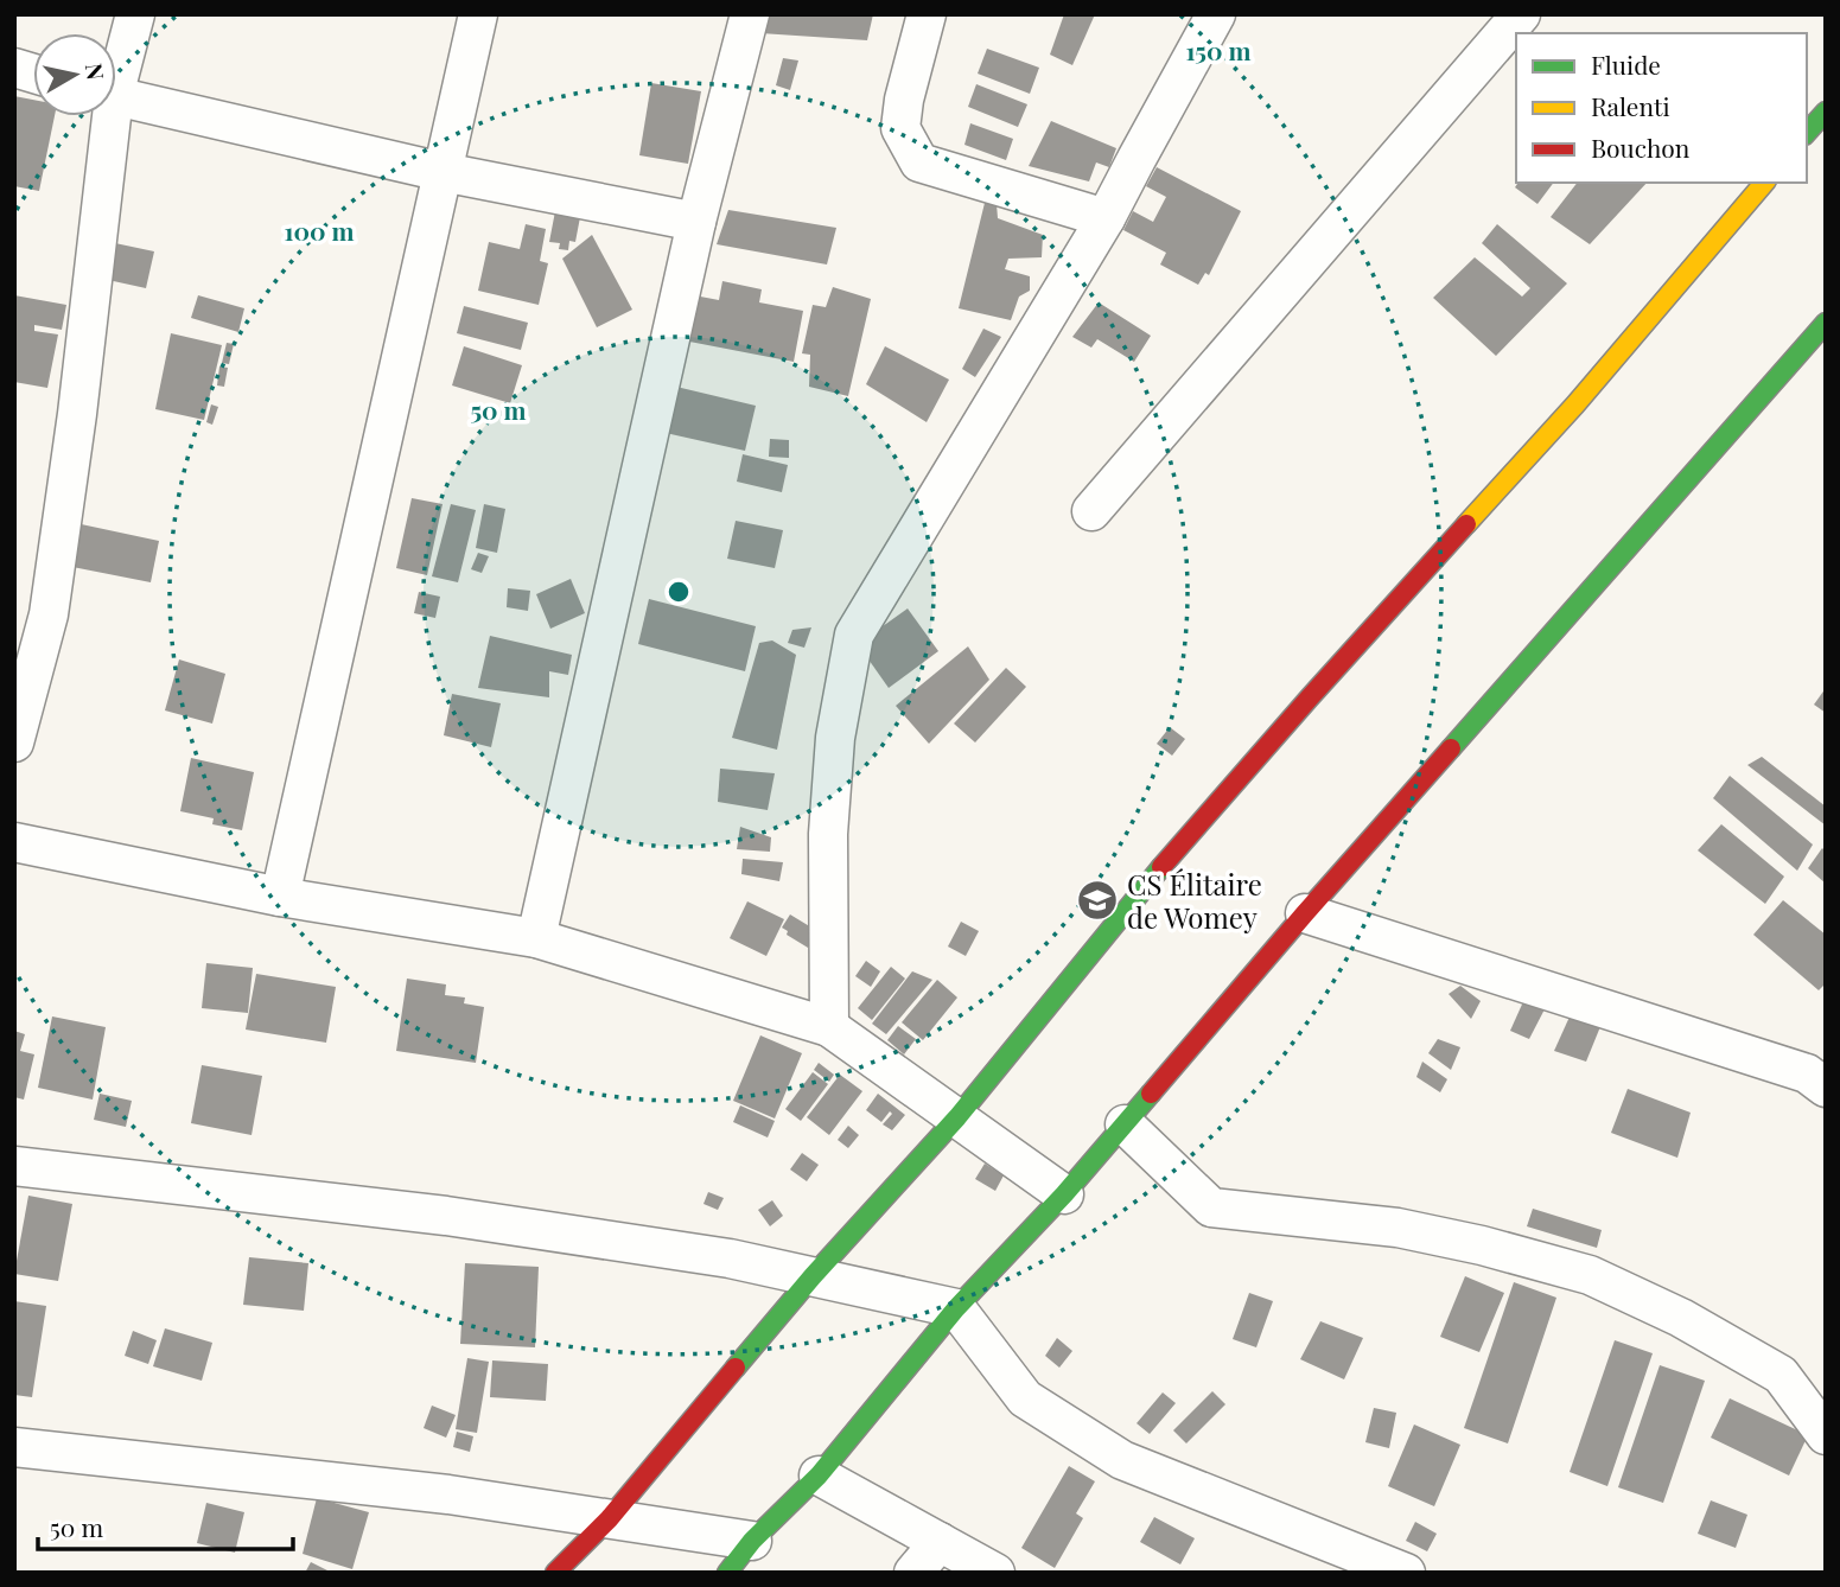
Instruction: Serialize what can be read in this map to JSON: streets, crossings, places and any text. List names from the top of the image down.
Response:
{
  "places": {
    "school or university": ["CS Élitaire de Womey"]
  },
  "legend": ["Fluide", "Ralenti", "Bouchon"],
  "scale_bar": "50 m",
  "north": "right",
  "rings": ["150 m", "100 m", "50 m"]
}
